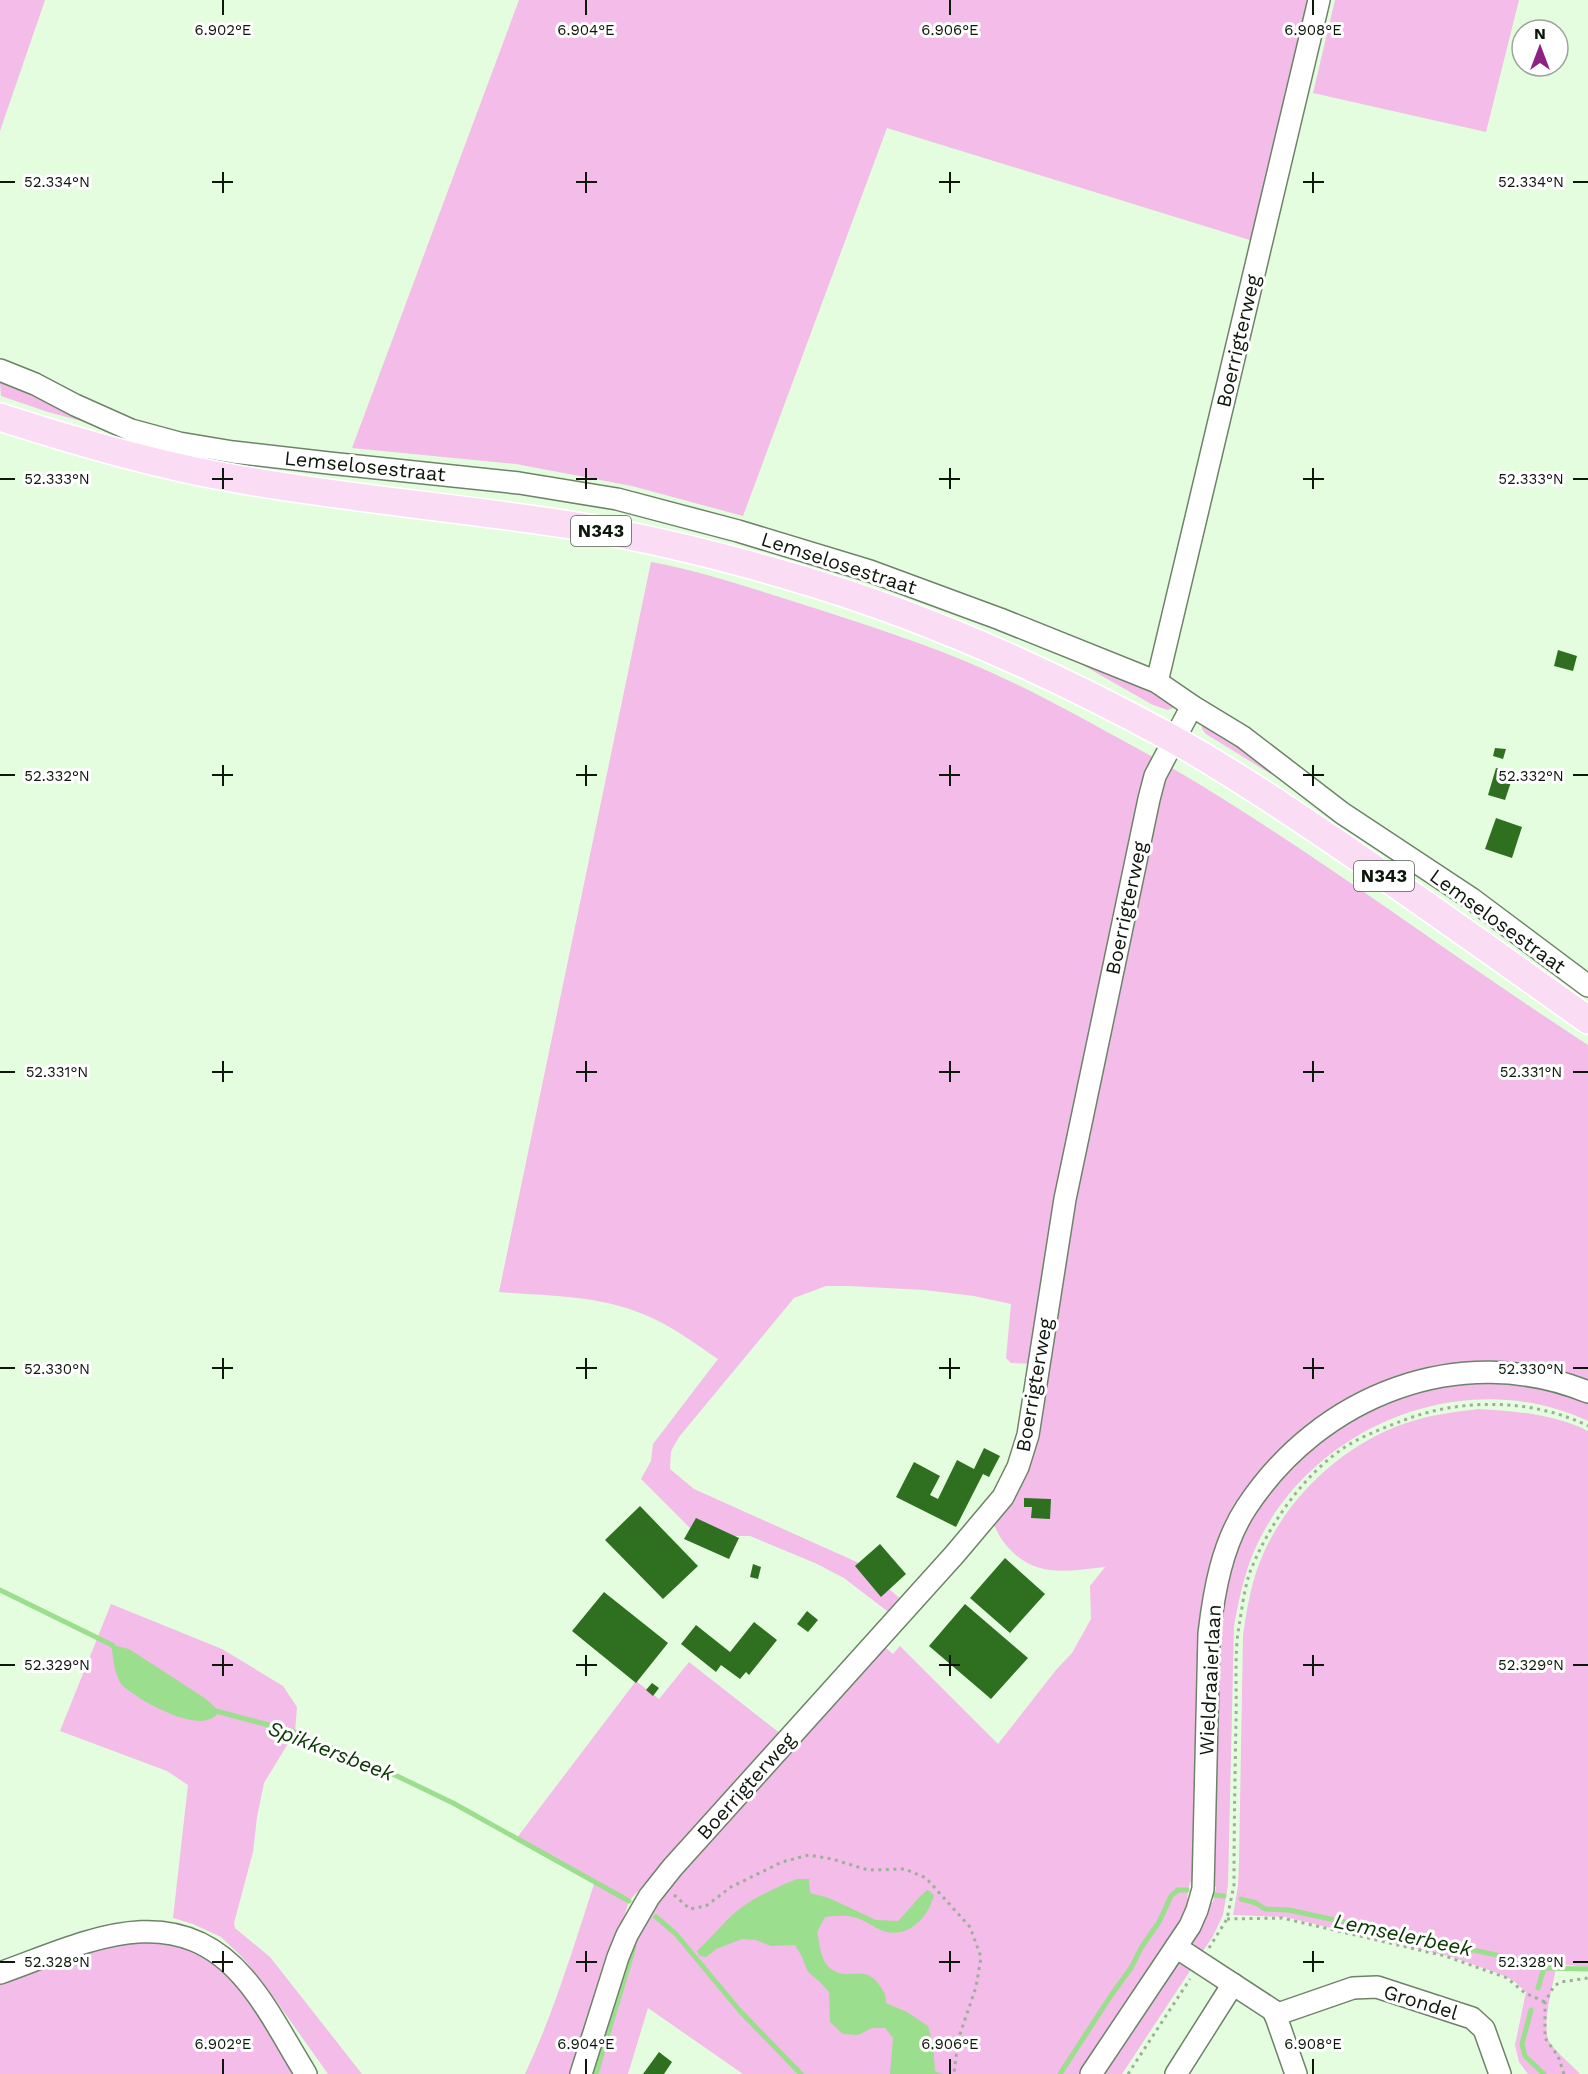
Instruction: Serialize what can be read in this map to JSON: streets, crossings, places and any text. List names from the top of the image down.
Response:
{
  "streets": {
    "main road": ["N343"],
    "street": [
      "Boerrigterweg",
      "Lemselosestraat",
      "Wieldraaierlaan",
      "Grondel"
    ]
  },
  "crossings": [
    ["Boerrigterweg", "Lemselosestraat"],
    ["Boerrigterweg", "N343"]
  ],
  "water": ["Spikkersbeek", "Lemselerbeek"],
  "north": "top",
  "coordinates": [
    "6.902°E",
    "6.904°E",
    "6.906°E",
    "6.908°E",
    "52.334°N",
    "52.333°N",
    "52.332°N",
    "52.331°N",
    "52.330°N",
    "52.329°N",
    "52.328°N"
  ]
}
